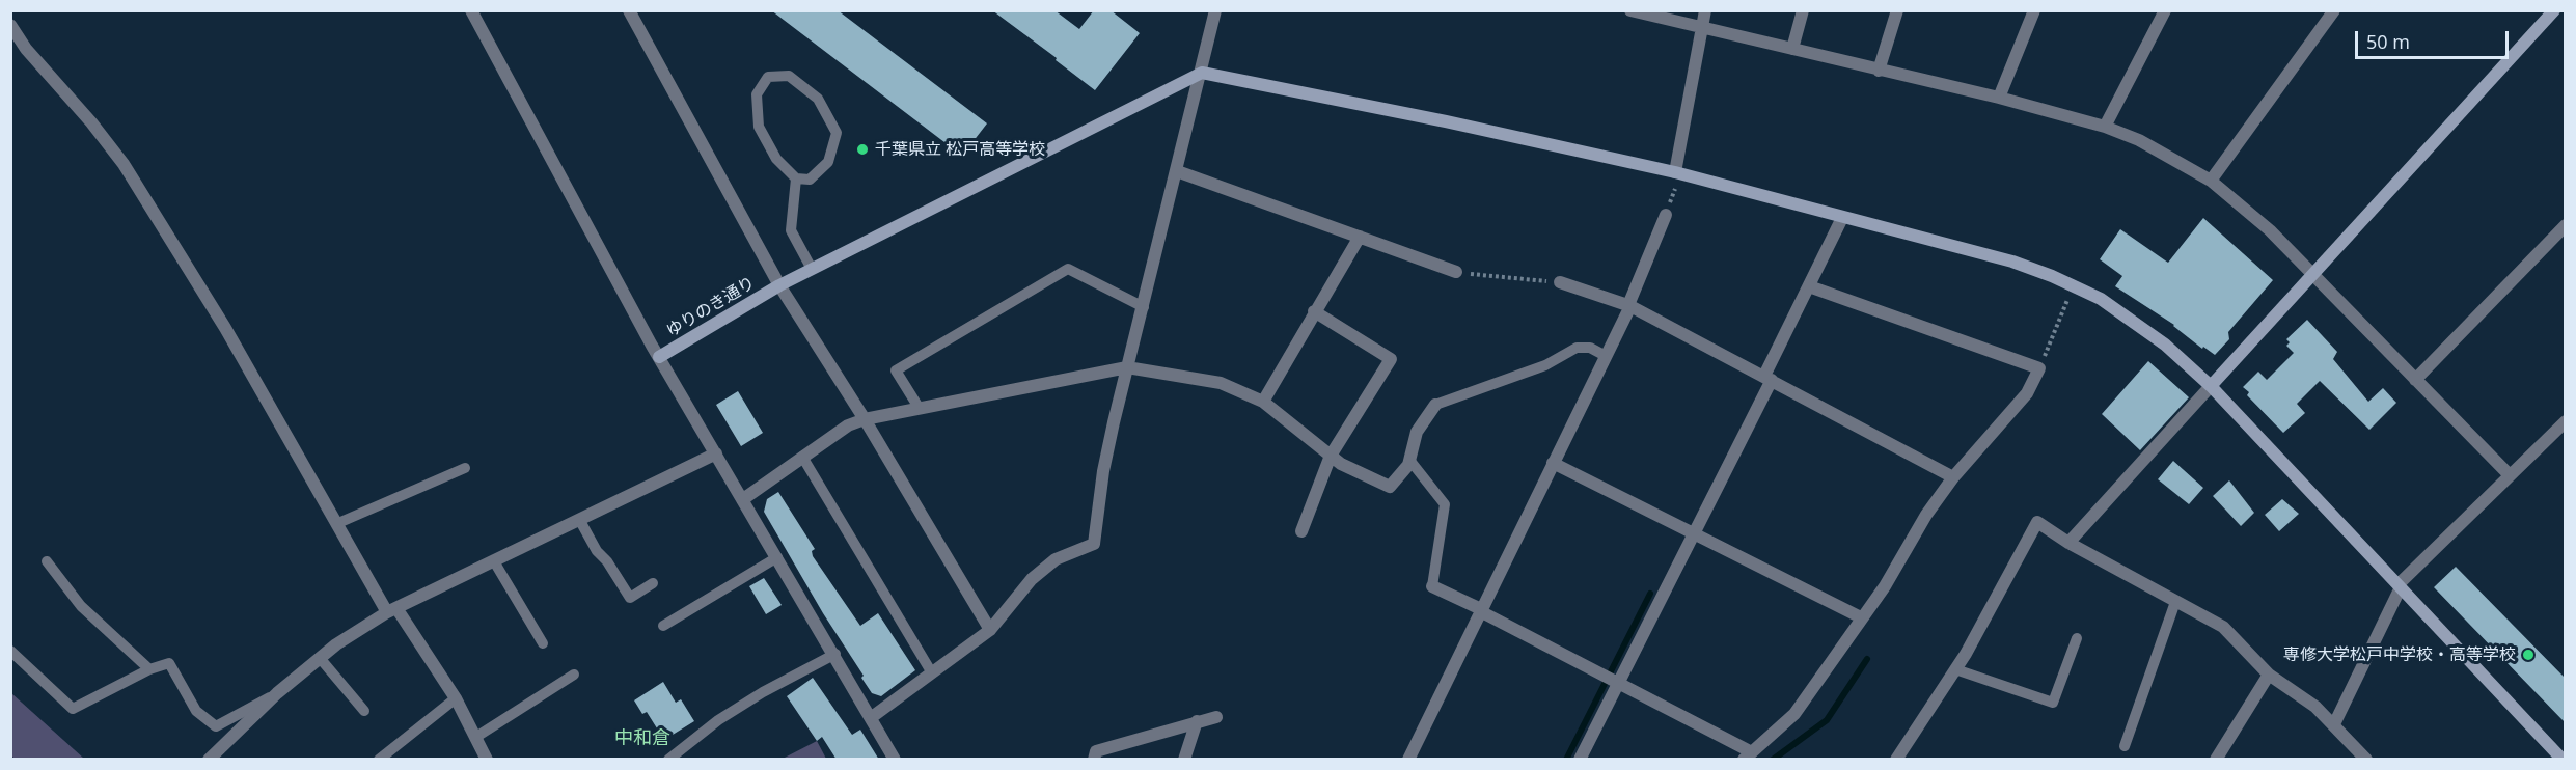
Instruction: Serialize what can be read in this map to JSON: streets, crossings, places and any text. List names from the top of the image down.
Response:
{
  "streets": {
    "street": ["ゆりのき通り"]
  },
  "districts": ["中和倉"],
  "places": ["千葉県立 松戸高等学校", "専修大学松戸中学校・高等学校"],
  "scale_bar": "50 m"
}
